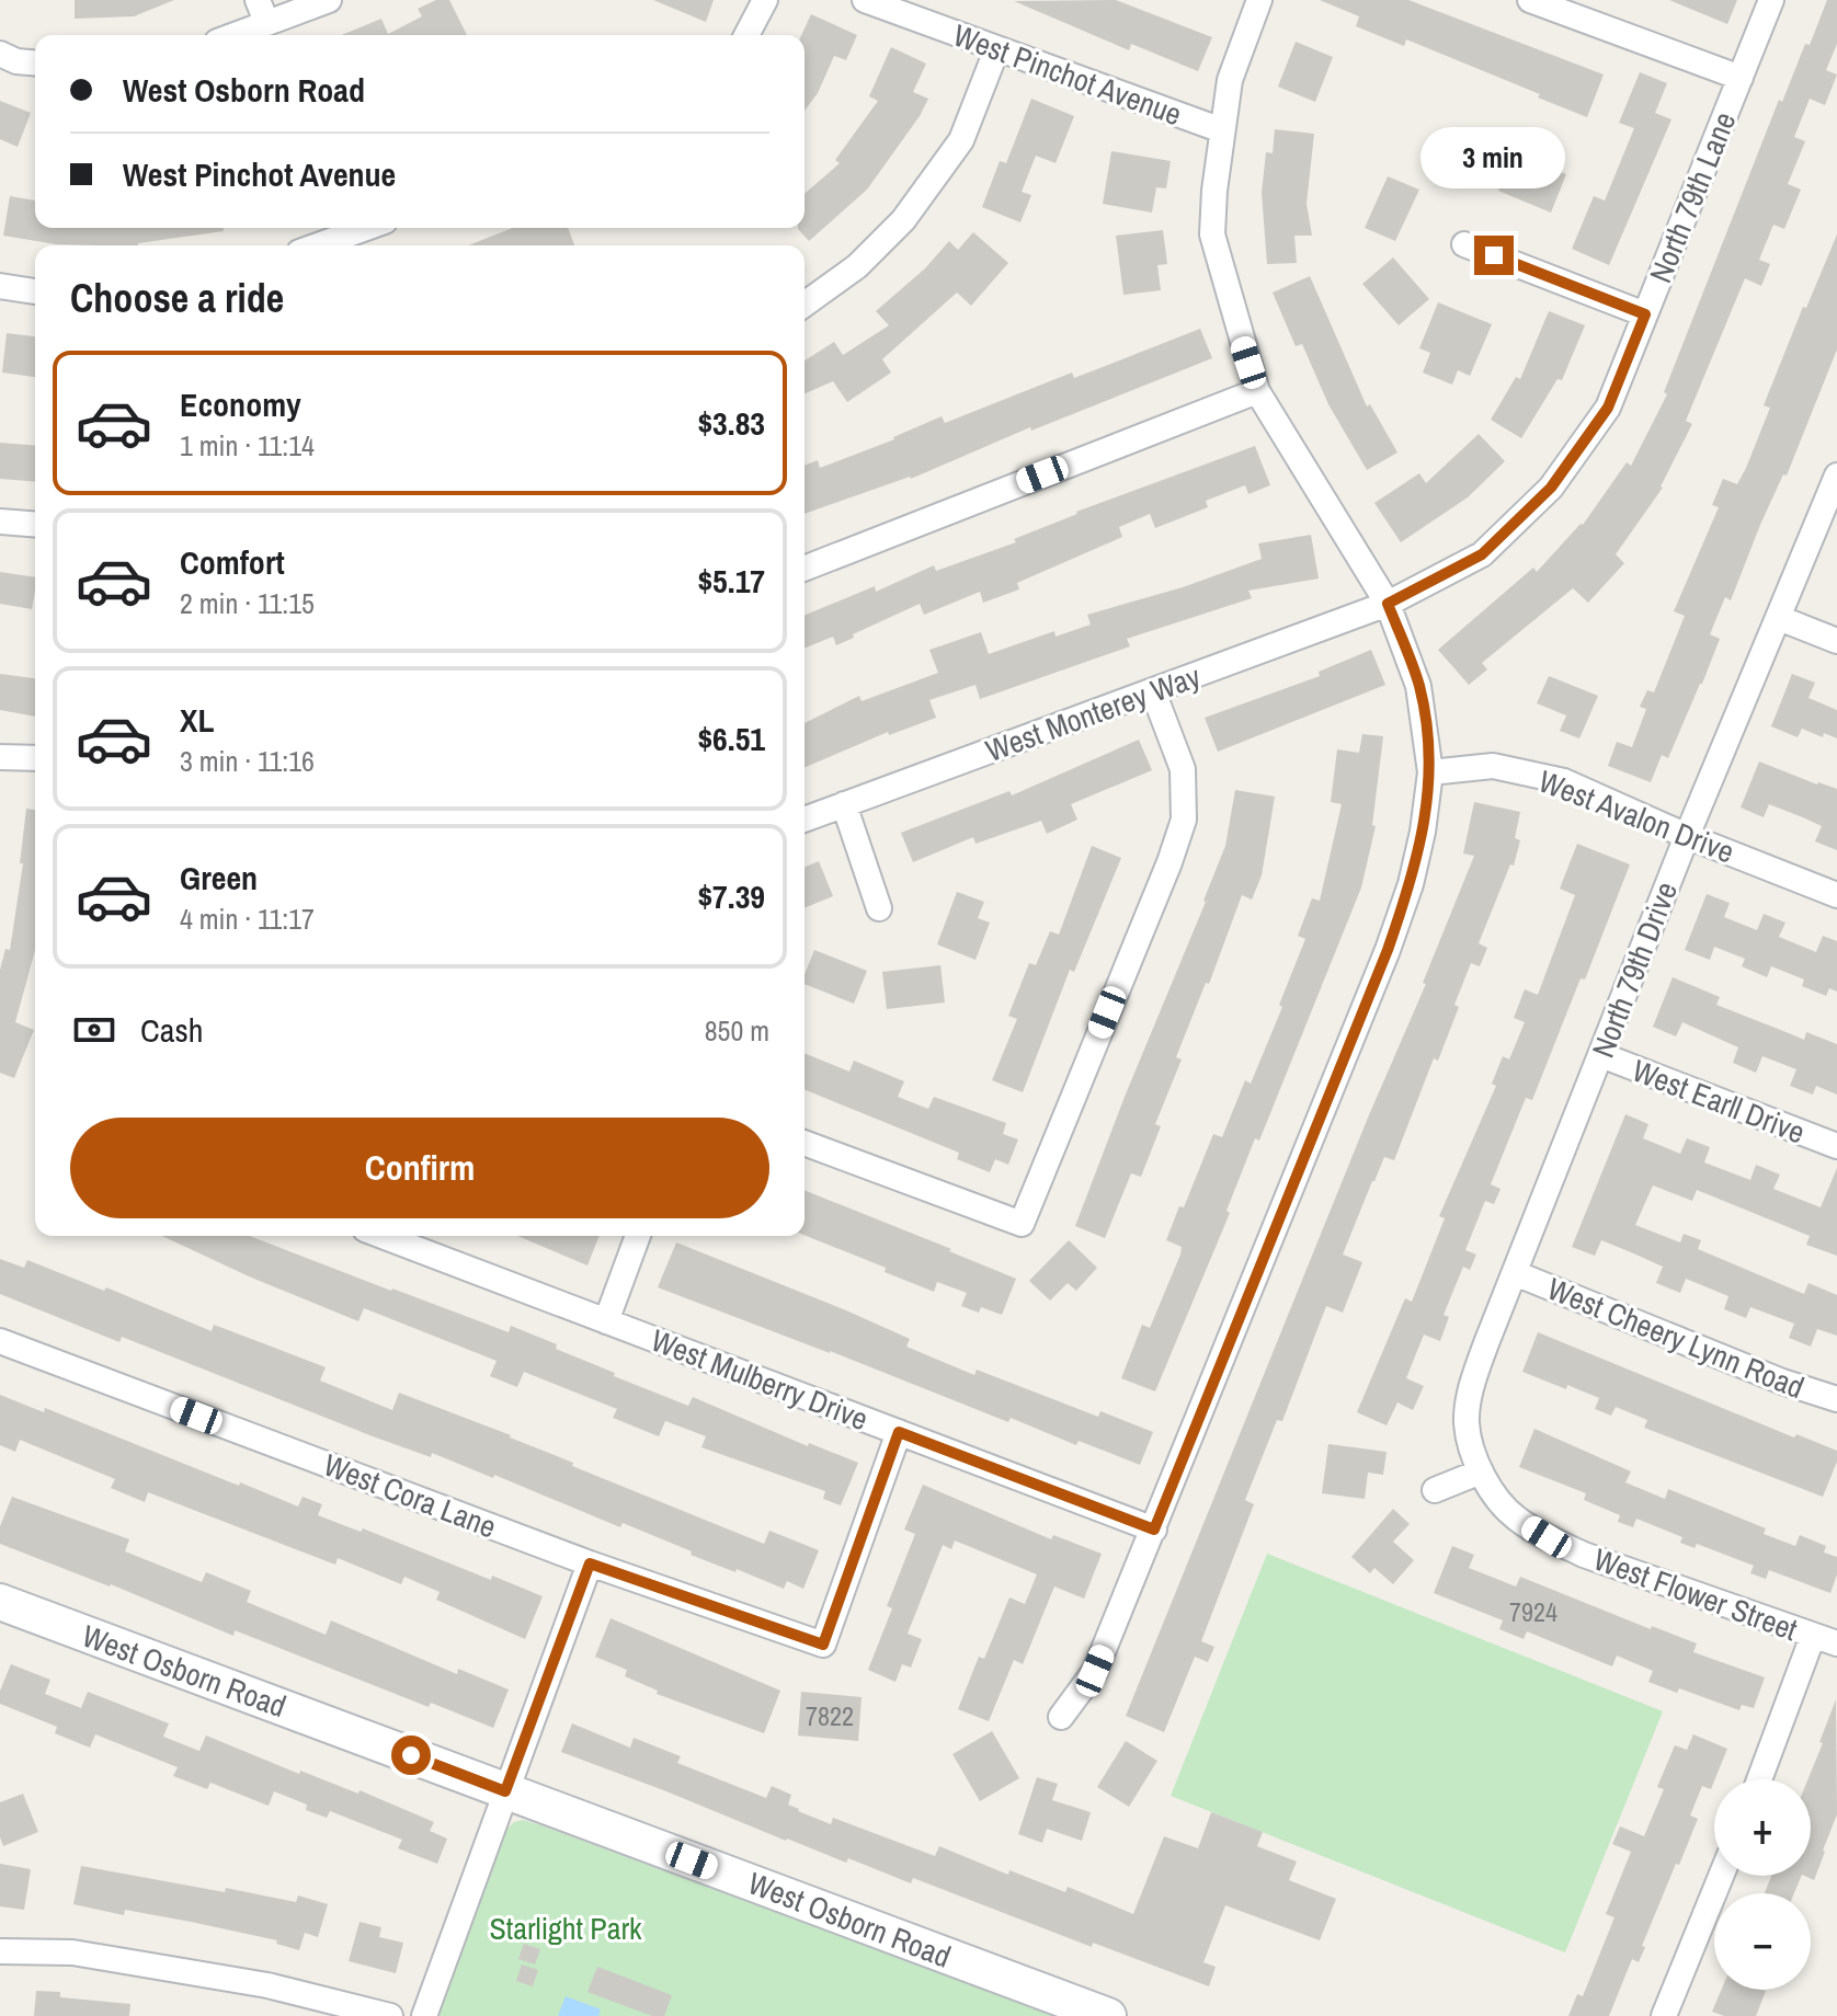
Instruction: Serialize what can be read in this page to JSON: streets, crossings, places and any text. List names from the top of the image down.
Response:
{
  "streets": {
    "street": [
      "West Pinchot Avenue",
      "North 79th Lane",
      "West Monterey Way",
      "West Avalon Drive",
      "North 79th Drive",
      "West Earll Drive",
      "West Cheery Lynn Road",
      "West Mulberry Drive",
      "West Cora Lane",
      "West Flower Street",
      "West Osborn Road"
    ]
  },
  "crossings": [
    ["North 79th Lane", "West Monterey Way"],
    ["West Avalon Drive", "North 79th Drive"],
    ["North 79th Drive", "West Earll Drive"],
    ["North 79th Drive", "West Cheery Lynn Road"],
    ["North 79th Drive", "West Flower Street"],
    ["West Mulberry Drive", "West Cora Lane"]
  ],
  "parks": ["Starlight Park"],
  "house_numbers": ["7924", "7822"],
  "page": {
    "banner": ["West Osborn Road", "West Pinchot Avenue"],
    "bubble": "3 min",
    "heading": "Choose a ride",
    "list": [
      {
        "name": "Economy",
        "note": "1 min · 11:14",
        "value": "$3.83"
      },
      {
        "name": "Comfort",
        "note": "2 min · 11:15",
        "value": "$5.17"
      },
      {
        "name": "XL",
        "note": "3 min · 11:16",
        "value": "$6.51"
      },
      {
        "name": "Green",
        "note": "4 min · 11:17",
        "value": "$7.39"
      }
    ],
    "pay": ["Cash", "850 m"],
    "buttons": "Confirm",
    "map_buttons": ["+", "−"]
  }
}
